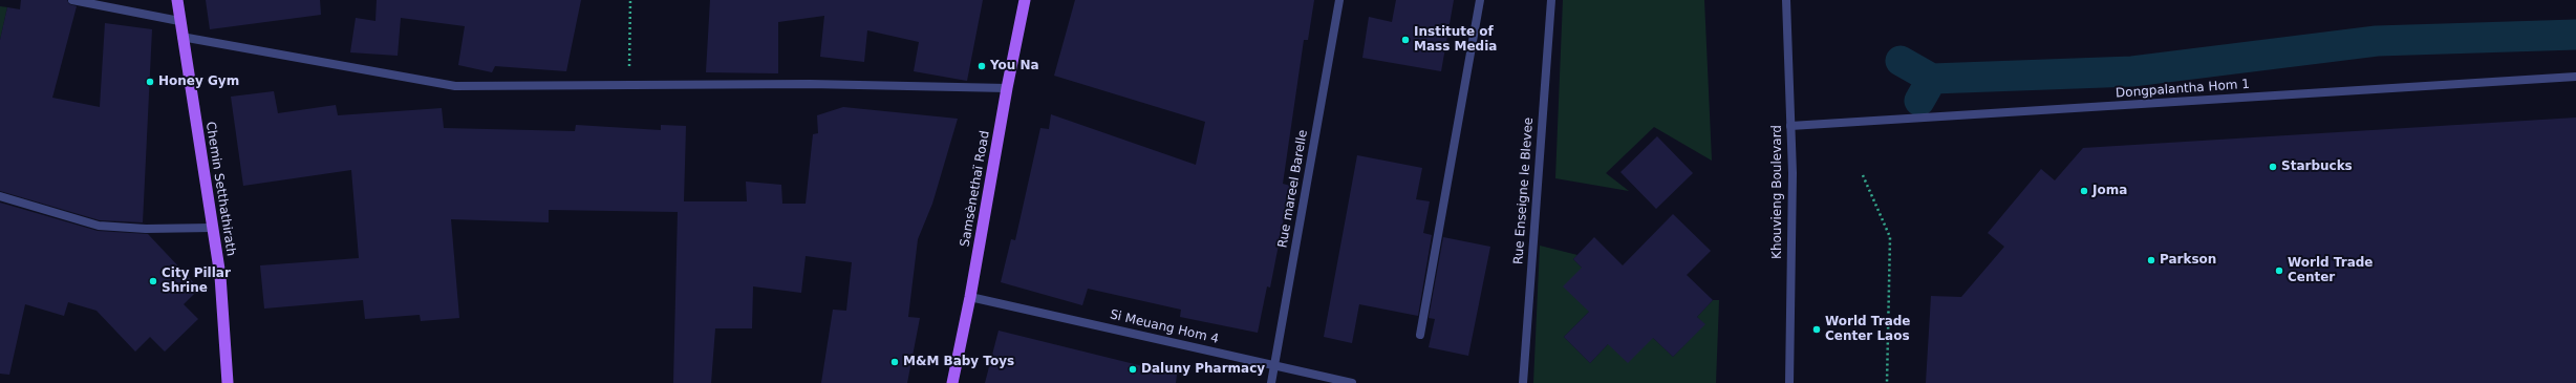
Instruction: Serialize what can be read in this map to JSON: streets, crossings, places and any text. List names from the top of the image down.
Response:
{
  "streets": {
    "main road": ["Chemin Setthathirath", "Samsènethaï Road"],
    "street": [
      "Dongpalantha Hom 1",
      "Rue mareel Barelle",
      "Rue Enseigne le Blevee",
      "Khouvieng Boulevard",
      "Si Meuang Hom 4"
    ]
  },
  "crossings": [
    ["Dongpalantha Hom 1", "Khouvieng Boulevard"],
    ["Samsènethaï Road", "Si Meuang Hom 4"],
    ["Rue mareel Barelle", "Si Meuang Hom 4"]
  ],
  "places": [
    "Institute of Mass Media",
    "You Na",
    "Honey Gym",
    "Starbucks",
    "Joma",
    "Parkson",
    "World Trade Center",
    "City Pillar Shrine",
    "World Trade Center Laos",
    "M&M Baby Toys",
    "Daluny Pharmacy"
  ]
}
